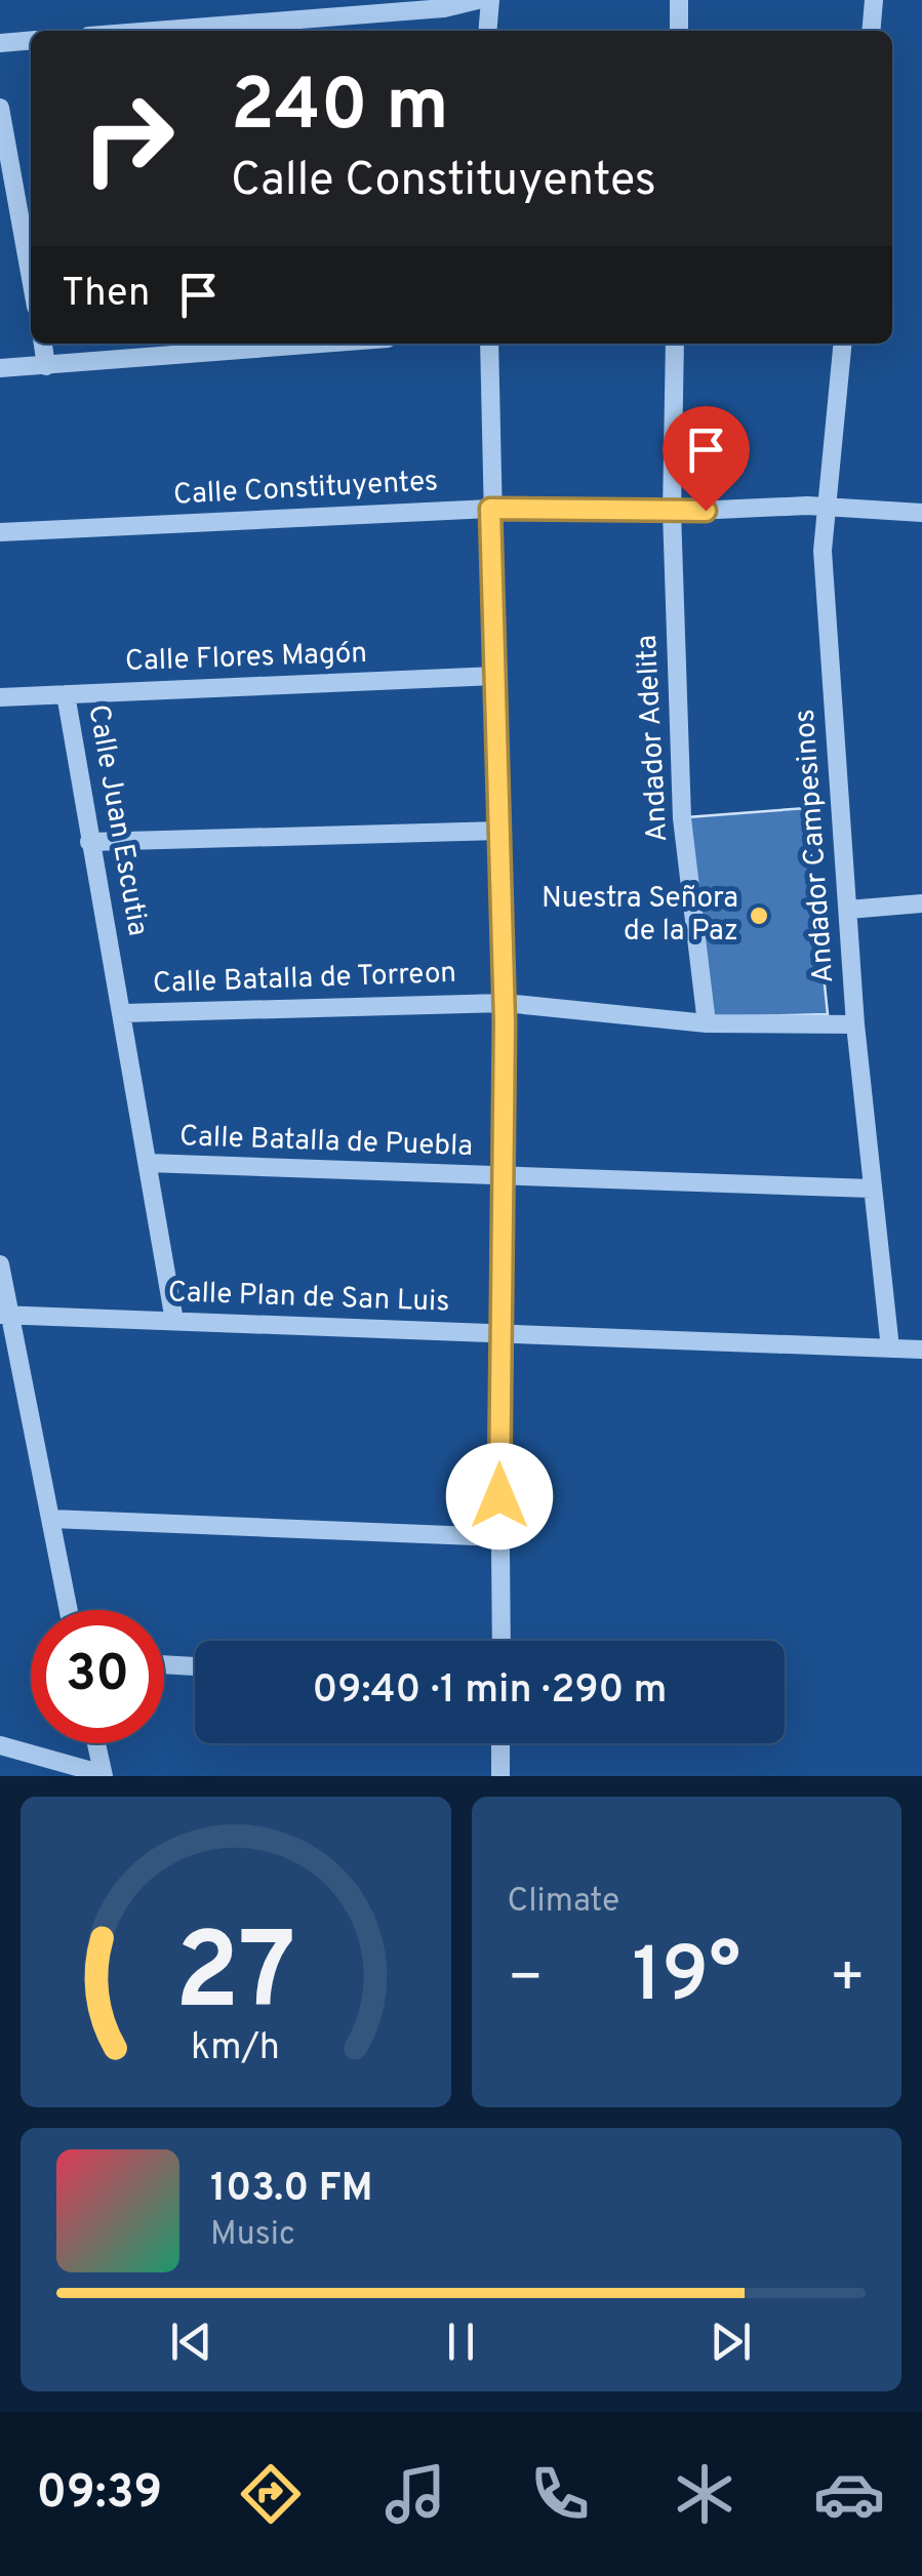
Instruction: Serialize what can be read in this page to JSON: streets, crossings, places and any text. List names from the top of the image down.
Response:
{
  "streets": {
    "street": [
      "Calle Constituyentes",
      "Calle Flores Magón",
      "Andador Adelita",
      "Calle Juan Escutia",
      "Andador Campesinos",
      "Calle Batalla de Torreon",
      "Calle Batalla de Puebla",
      "Calle Plan de San Luis"
    ]
  },
  "crossings": [
    ["Calle Constituyentes", "Andador Adelita"],
    ["Calle Constituyentes", "Andador Campesinos"],
    ["Calle Flores Magón", "Calle Juan Escutia"],
    ["Andador Adelita", "Calle Batalla de Torreon"],
    ["Calle Juan Escutia", "Calle Batalla de Torreon"],
    ["Calle Juan Escutia", "Calle Batalla de Puebla"],
    ["Calle Juan Escutia", "Calle Plan de San Luis"],
    ["Andador Campesinos", "Calle Batalla de Torreon"],
    ["Andador Campesinos", "Calle Batalla de Puebla"],
    ["Andador Campesinos", "Calle Plan de San Luis"]
  ],
  "places": ["Nuestra Señora de la Paz"],
  "page": {
    "turn": ["240 m", "Calle Constituyentes"],
    "then": "Then",
    "limit": "30",
    "trip": "09:40 · 1 min · 290 m",
    "tile": "Climate",
    "heat": ["−", "19°", "+"],
    "song": ["103.0 FM", "Music"],
    "tabs": "09:39",
    "gauge": ["27", "km/h"]
  }
}
